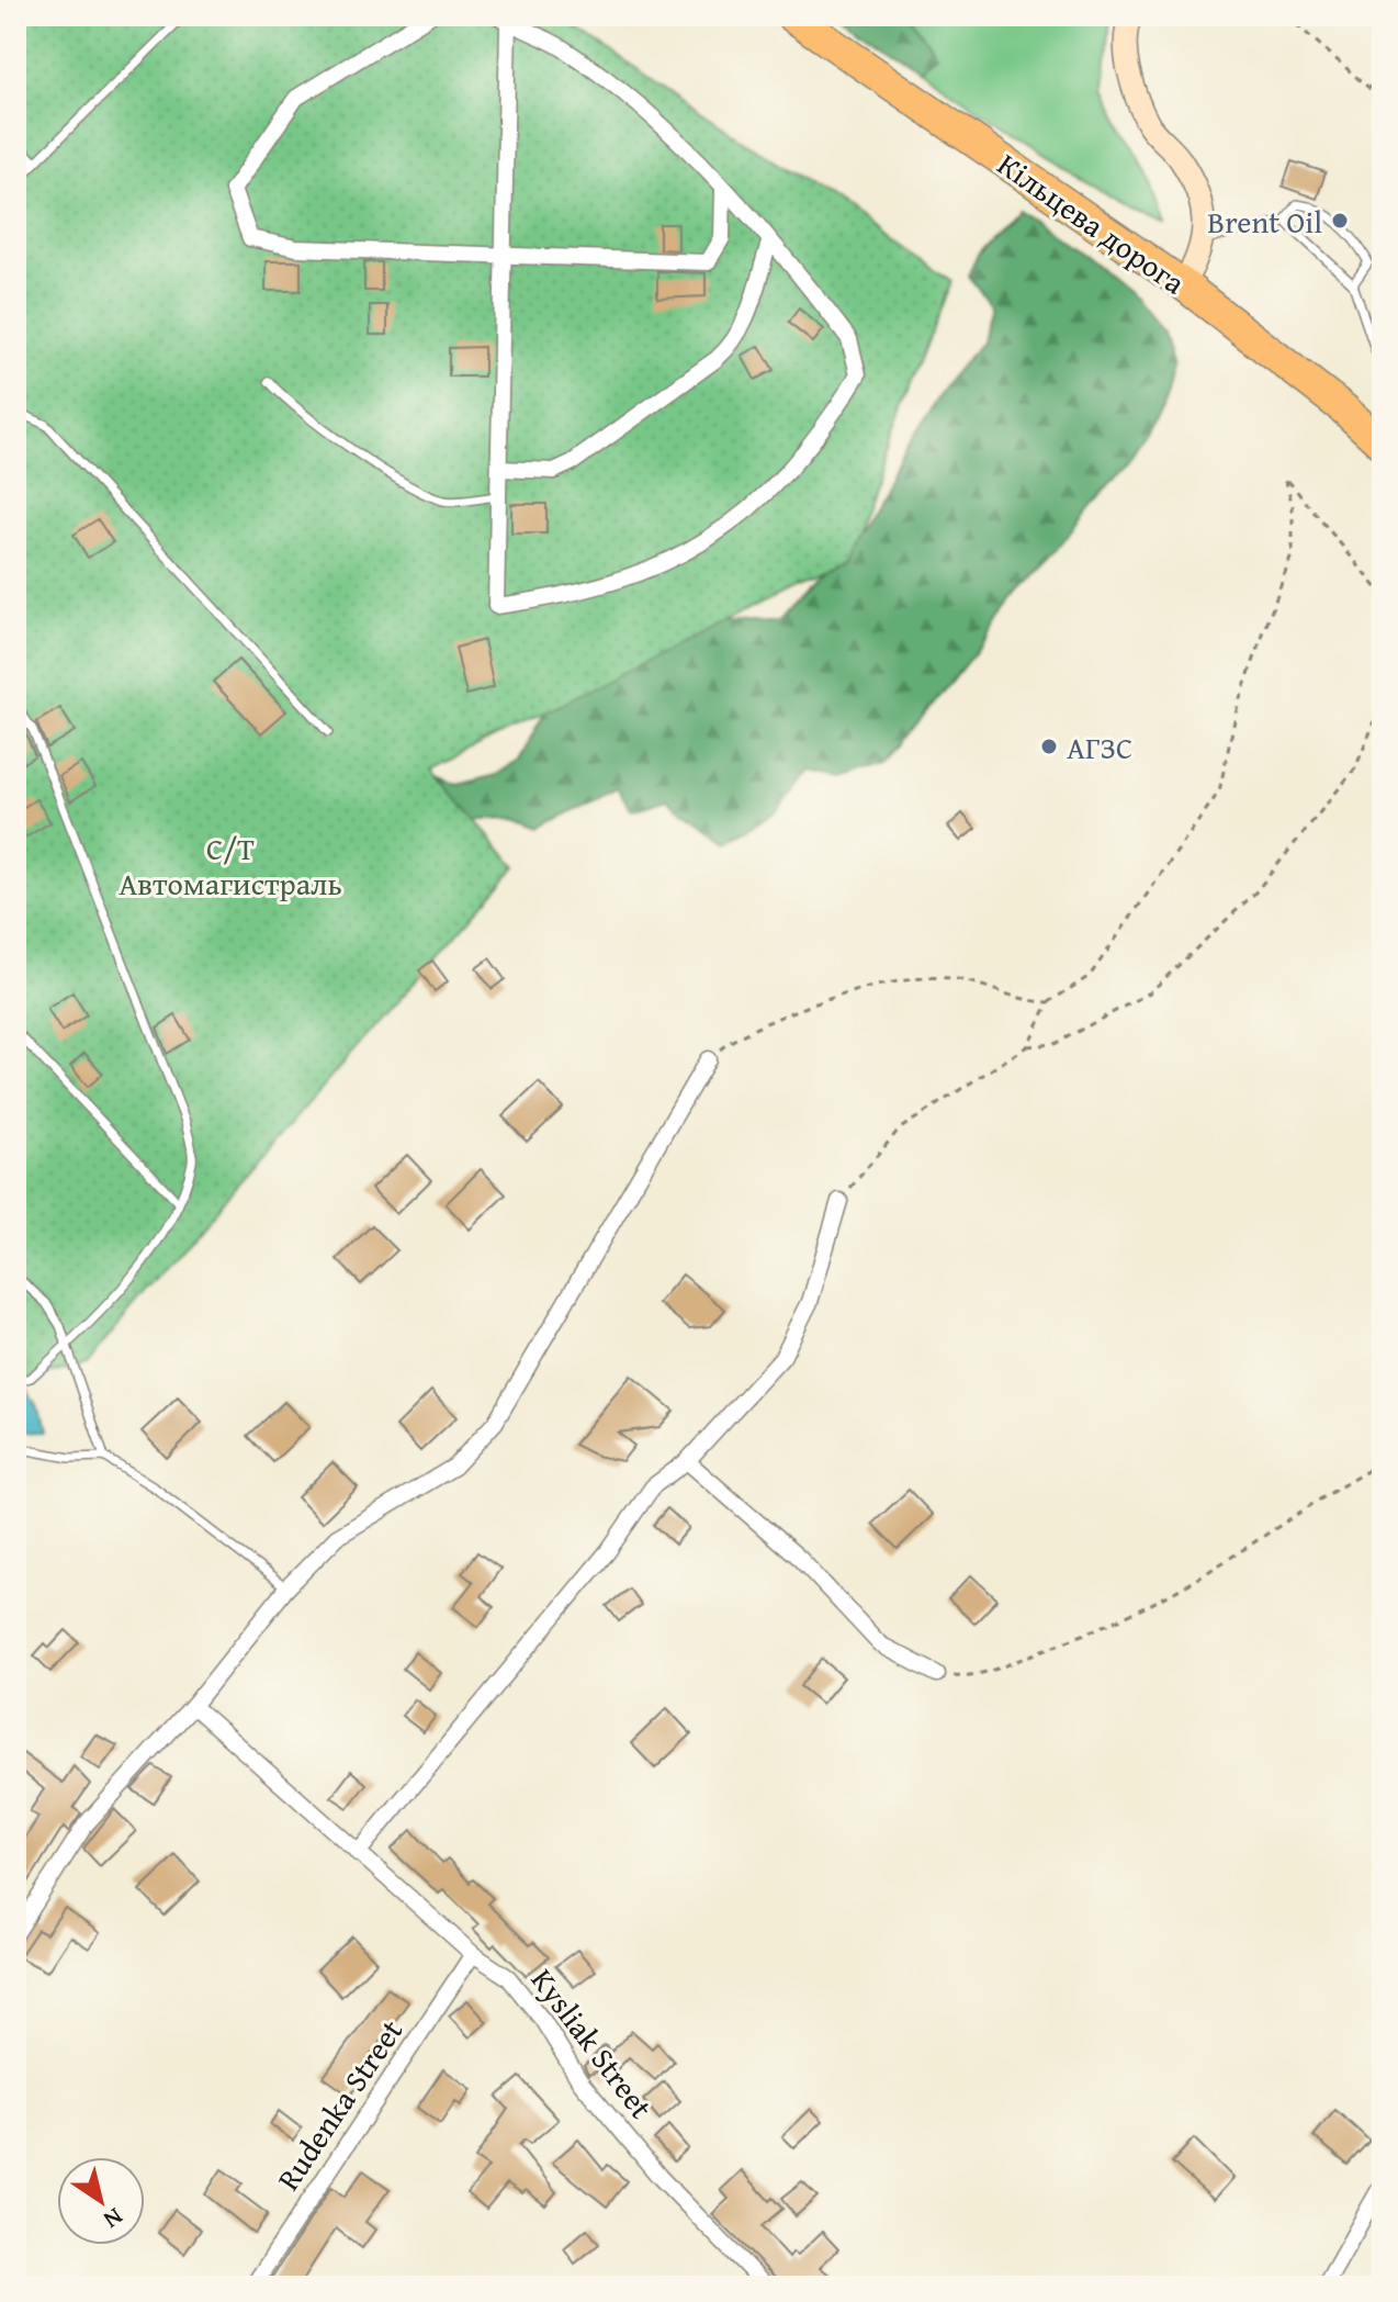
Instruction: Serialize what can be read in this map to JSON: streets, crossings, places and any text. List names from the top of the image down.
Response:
{
  "streets": {
    "highway": ["Кільцева дорога"],
    "street": ["Kysliak Street", "Rudenka Street"]
  },
  "crossings": [
    ["Kysliak Street", "Rudenka Street"]
  ],
  "parks": ["С/Т Автомагистраль"],
  "places": ["Brent Oil", "АГЗС"],
  "north": "bottom right"
}
